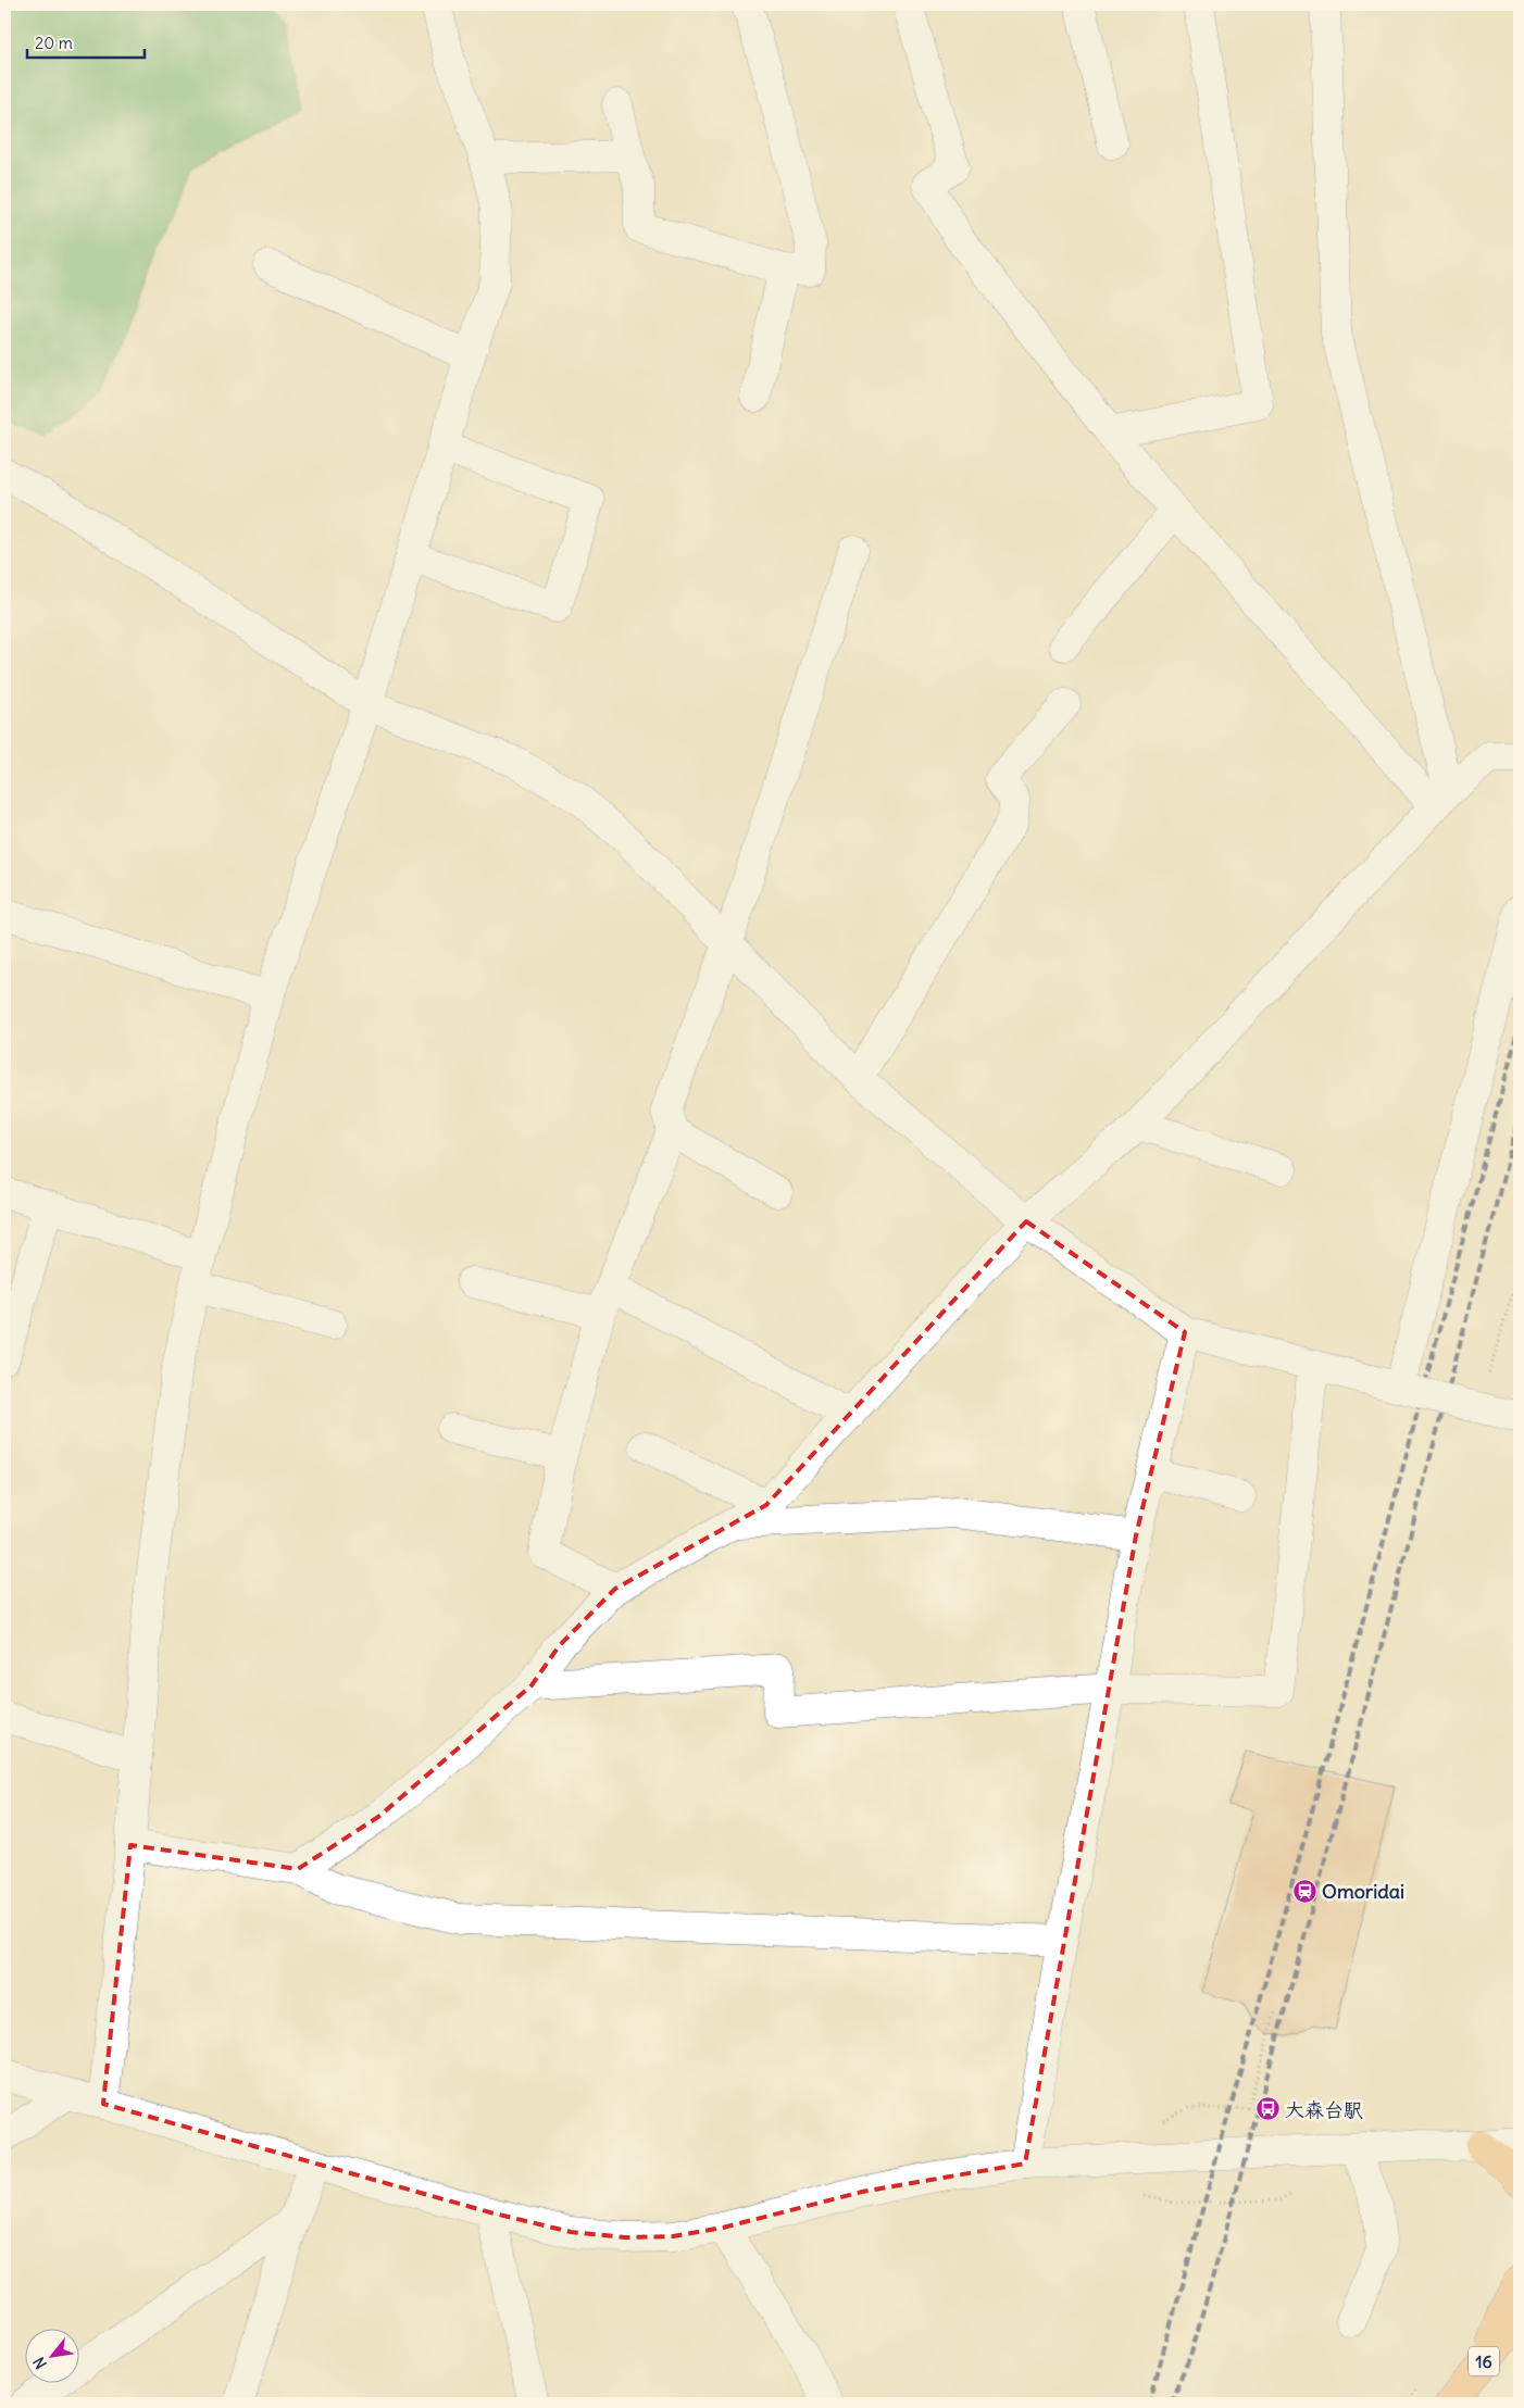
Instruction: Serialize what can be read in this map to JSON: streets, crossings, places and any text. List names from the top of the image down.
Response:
{
  "streets": {
    "highway": ["16"]
  },
  "places": {
    "station": ["Omoridai"],
    "bus stop": ["大森台駅"]
  },
  "scale_bar": "20 m",
  "north": "bottom left"
}
